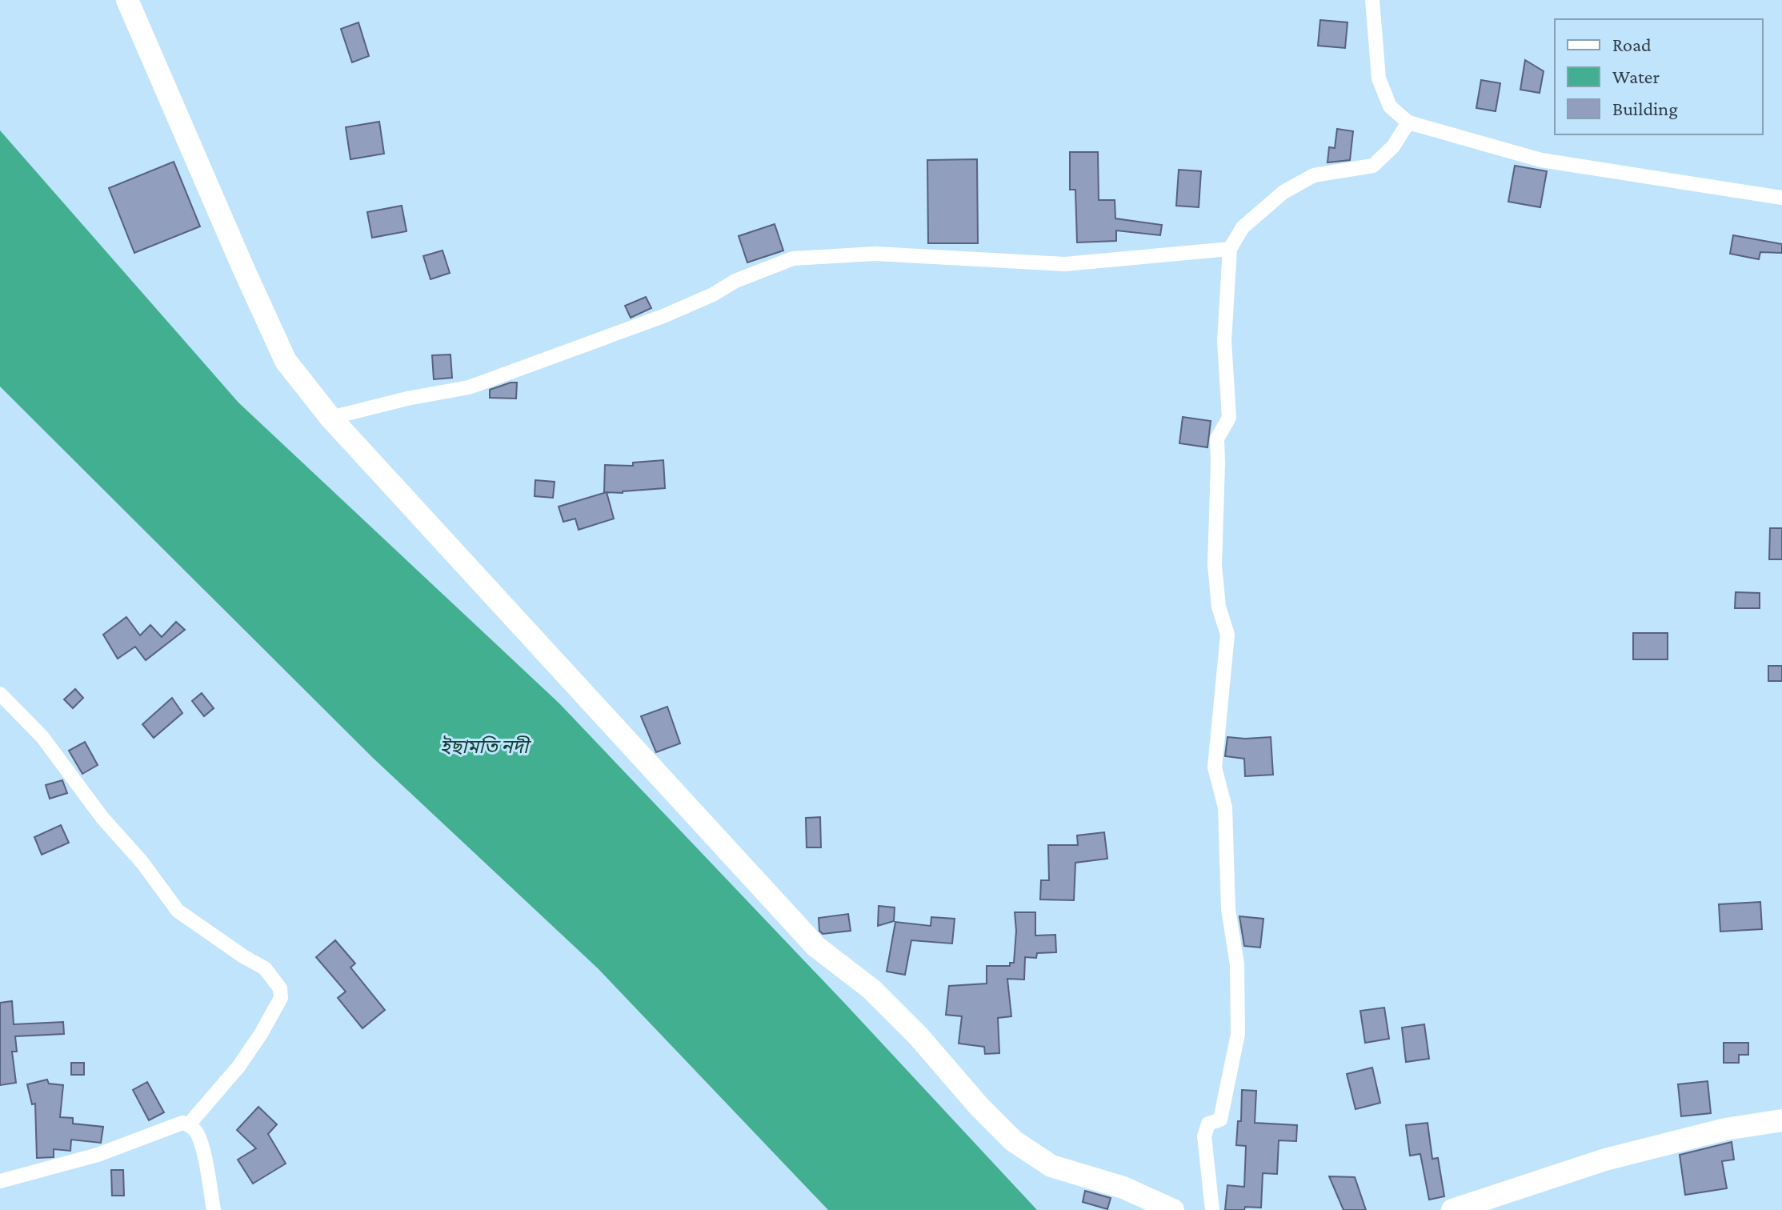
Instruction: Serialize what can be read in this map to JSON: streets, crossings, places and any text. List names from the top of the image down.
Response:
{
  "water": ["ইছামতি নদী"],
  "legend": ["Road", "Water", "Building"]
}
